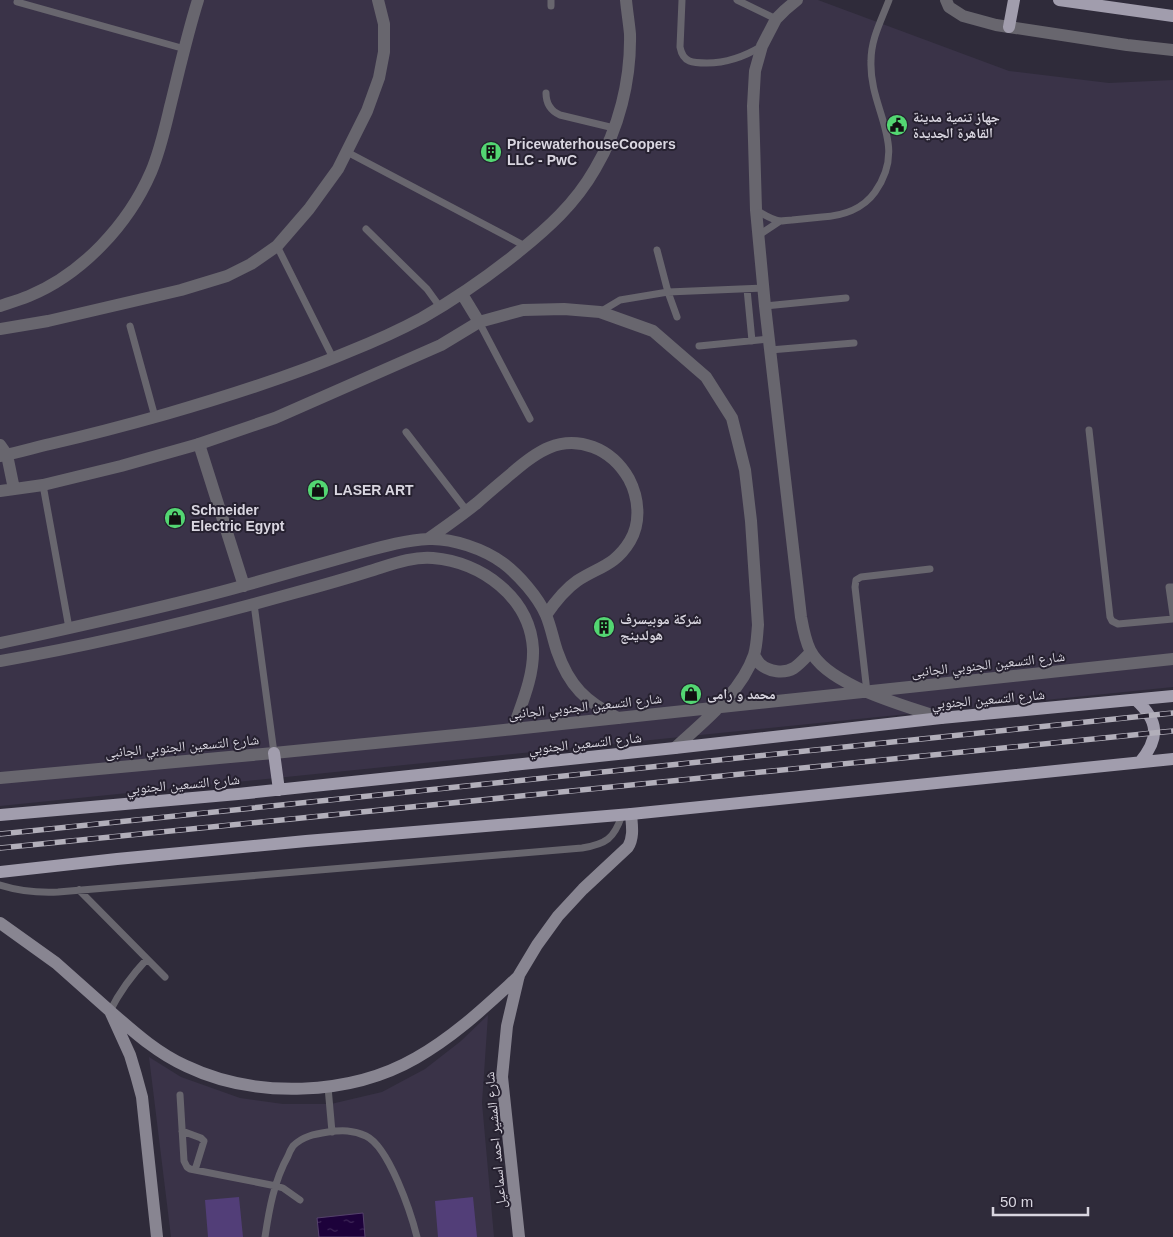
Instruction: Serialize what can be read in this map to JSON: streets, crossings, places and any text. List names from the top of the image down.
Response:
{
  "streets": {
    "main road": ["شارع التسعين الجنوبي", "شارع المشير احمد اسماعيل"],
    "street": ["شارع التسعين الجنوبي الجانبى"]
  },
  "places": {
    "public building": ["جهاز تنمية مدينة القاهرة الجديدة"],
    "building": ["PricewaterhouseCoopers LLC - PwC", "شركة موبيسرف هولدينج"],
    "shop": ["LASER ART", "Schneider Electric Egypt", "محمد و رامى"]
  },
  "scale_bar": "50 m"
}
